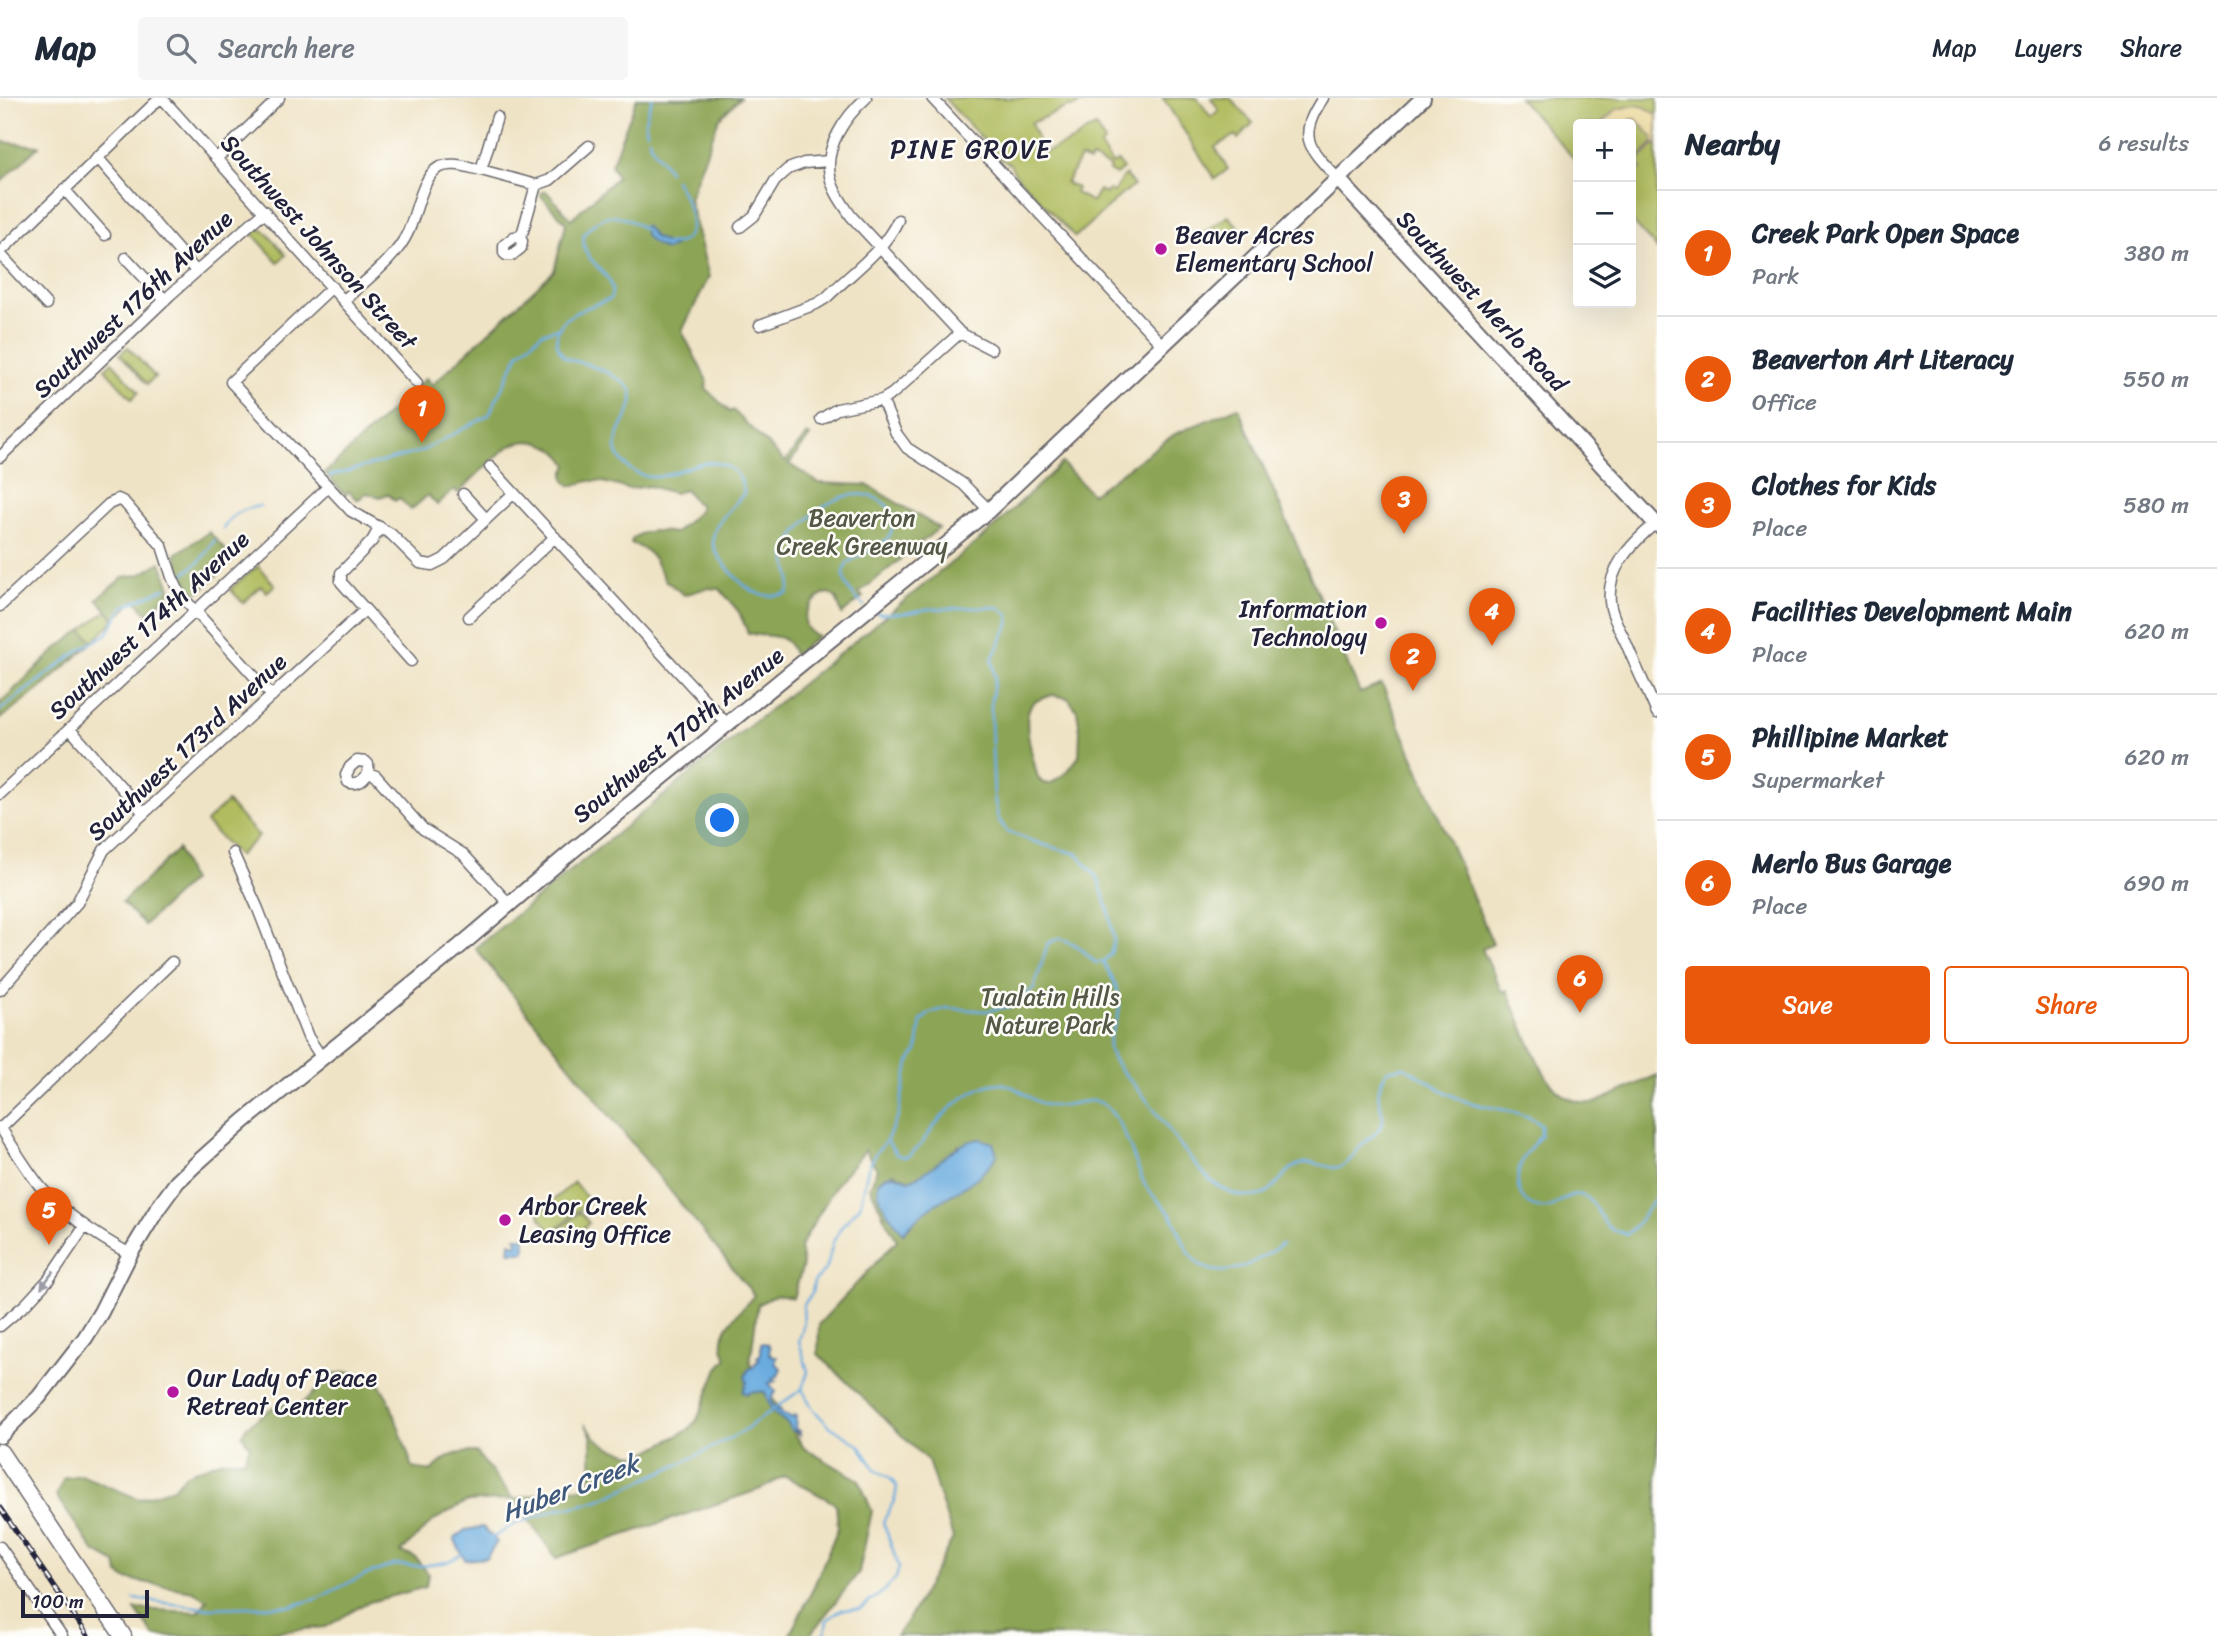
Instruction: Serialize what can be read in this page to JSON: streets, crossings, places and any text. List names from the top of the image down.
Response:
{
  "streets": {
    "main road": ["Southwest Merlo Road", "Southwest 170th Avenue"],
    "street": [
      "Southwest Johnson Street",
      "Southwest 176th Avenue",
      "Southwest 174th Avenue",
      "Southwest 173rd Avenue"
    ]
  },
  "crossings": [
    ["Southwest Johnson Street", "Southwest 176th Avenue"],
    ["Southwest Merlo Road", "Southwest 170th Avenue"]
  ],
  "districts": ["PINE GROVE"],
  "water": ["Huber Creek"],
  "parks": ["Beaverton Creek Greenway", "Tualatin Hills Nature Park"],
  "places": [
    "Beaver Acres Elementary School",
    "Information Technology",
    "Arbor Creek Leasing Office",
    "Our Lady of Peace Retreat Center"
  ],
  "scale_bar": "100 m",
  "page": {
    "header": "Map",
    "search": "Search here",
    "nav": ["Map", "Layers", "Share"],
    "heading": ["Nearby", "6 results"],
    "map_buttons": ["+", "−"],
    "list": [
      {
        "mark": "1",
        "name": "Creek Park Open Space",
        "note": "Park",
        "value": "380 m"
      },
      {
        "mark": "2",
        "name": "Beaverton Art Literacy",
        "note": "Office",
        "value": "550 m"
      },
      {
        "mark": "3",
        "name": "Clothes for Kids",
        "note": "Place",
        "value": "580 m"
      },
      {
        "mark": "4",
        "name": "Facilities Development Main",
        "note": "Place",
        "value": "620 m"
      },
      {
        "mark": "5",
        "name": "Phillipine Market",
        "note": "Supermarket",
        "value": "620 m"
      },
      {
        "mark": "6",
        "name": "Merlo Bus Garage",
        "note": "Place",
        "value": "690 m"
      }
    ],
    "pins": [
      "1",
      "3",
      "4",
      "2",
      "6",
      "5"
    ],
    "buttons": ["Save", "Share"],
    "scale": "100 m"
  }
}
